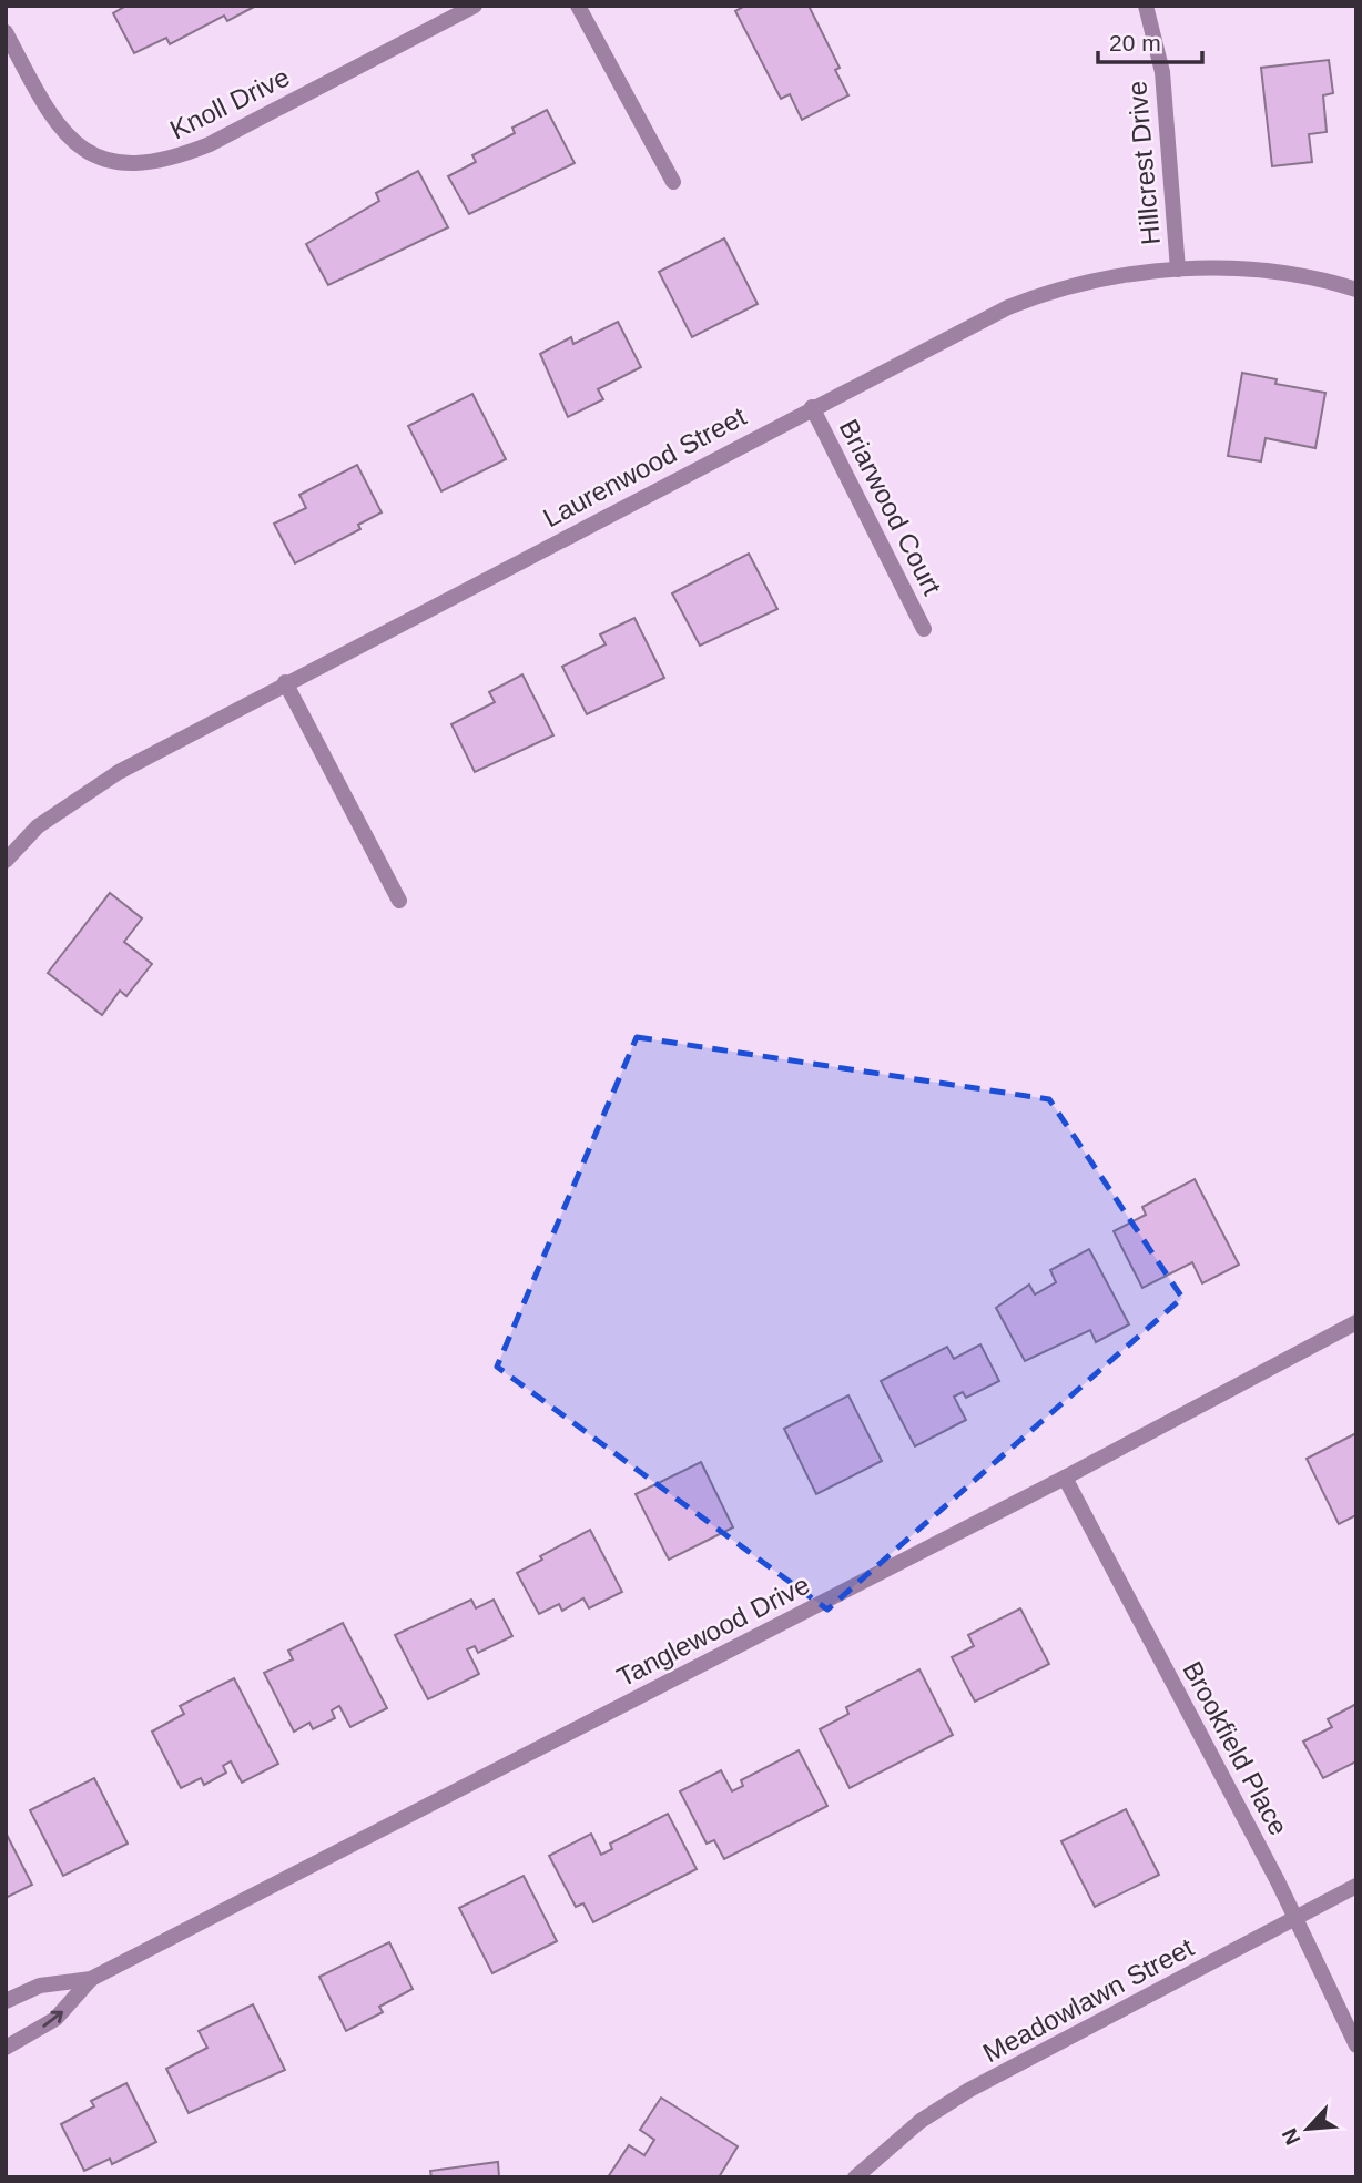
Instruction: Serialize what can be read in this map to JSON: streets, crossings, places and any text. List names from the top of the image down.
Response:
{
  "streets": {
    "street": [
      "Knoll Drive",
      "Hillcrest Drive",
      "Laurenwood Street",
      "Briarwood Court",
      "Tanglewood Drive",
      "Brookfield Place",
      "Meadowlawn Street"
    ]
  },
  "crossings": [
    ["Hillcrest Drive", "Laurenwood Street"],
    ["Laurenwood Street", "Briarwood Court"],
    ["Tanglewood Drive", "Brookfield Place"],
    ["Brookfield Place", "Meadowlawn Street"]
  ],
  "scale_bar": "20 m",
  "north": "bottom left"
}
